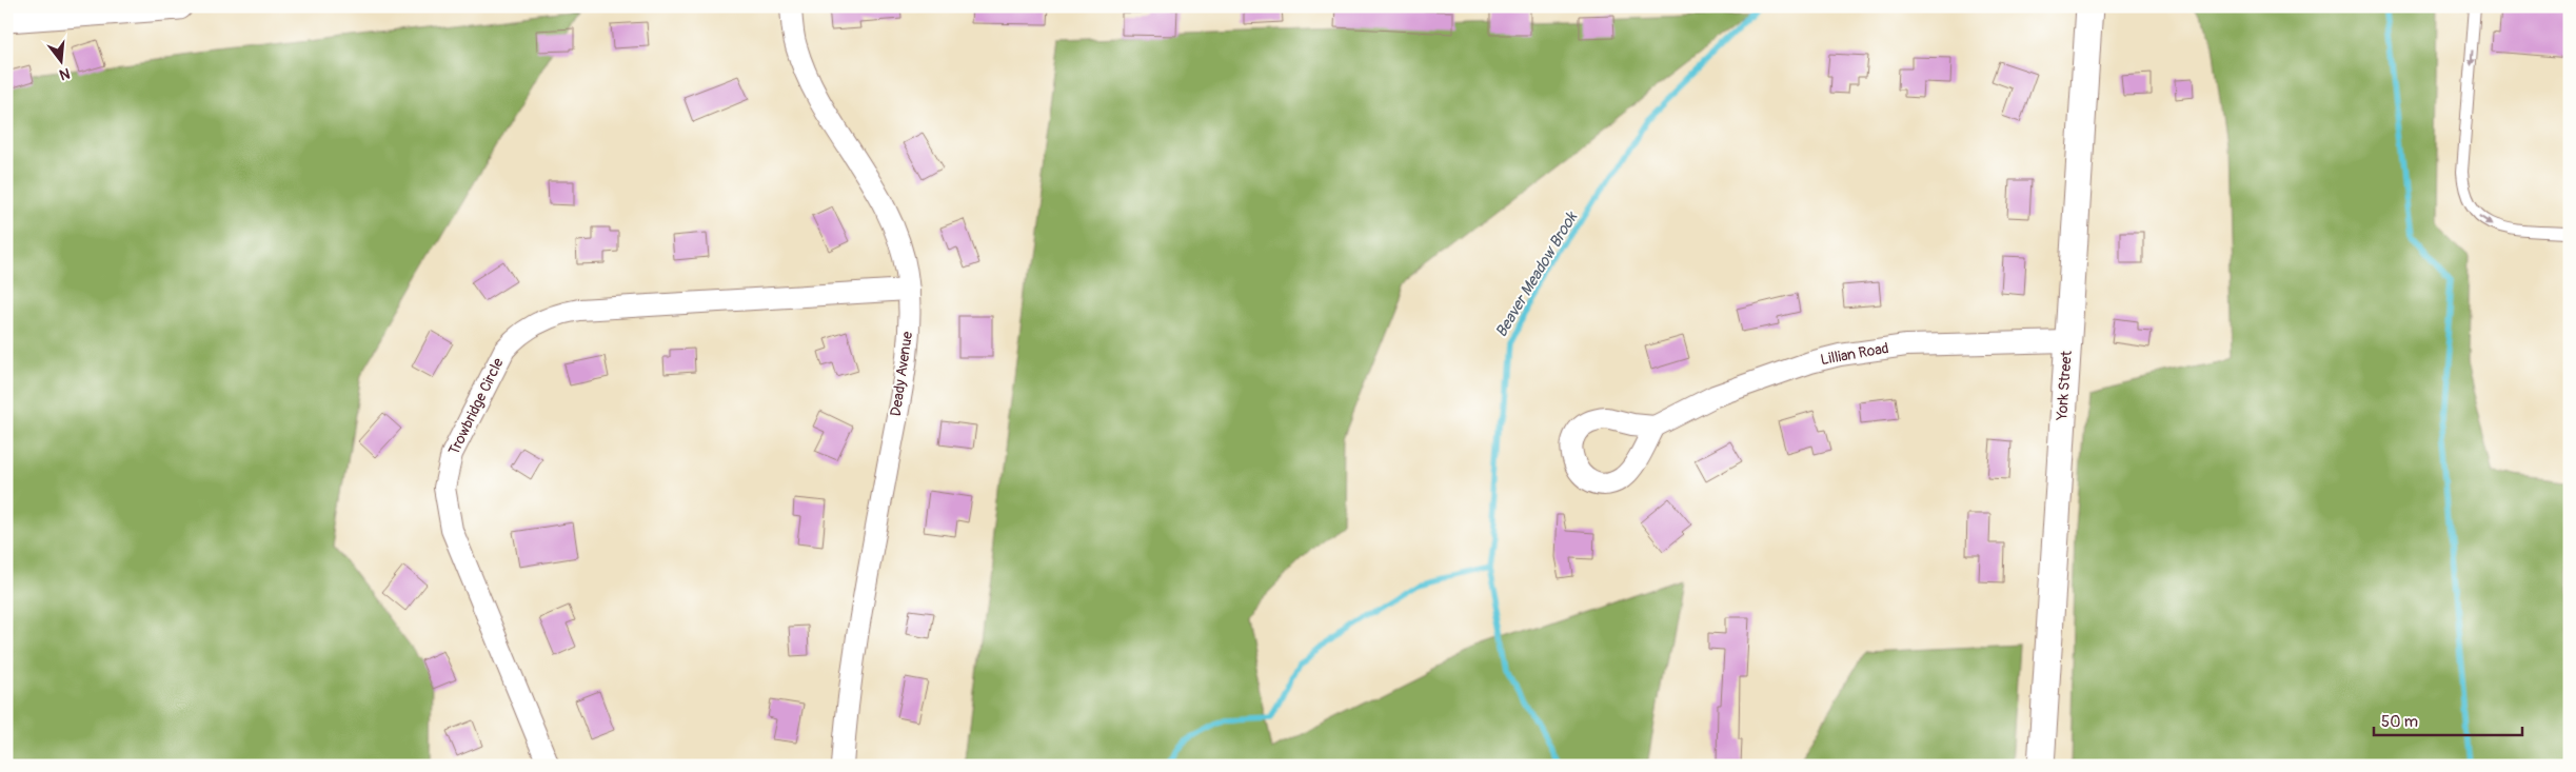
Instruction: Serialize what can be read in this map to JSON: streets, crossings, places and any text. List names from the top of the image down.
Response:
{
  "streets": {
    "street": [
      "Lillian Road",
      "Deady Avenue",
      "York Street",
      "Trowbridge Circle"
    ]
  },
  "crossings": [
    ["Lillian Road", "York Street"],
    ["Deady Avenue", "Trowbridge Circle"]
  ],
  "water": ["Beaver Meadow Brook"],
  "scale_bar": "50 m",
  "north": "bottom"
}
